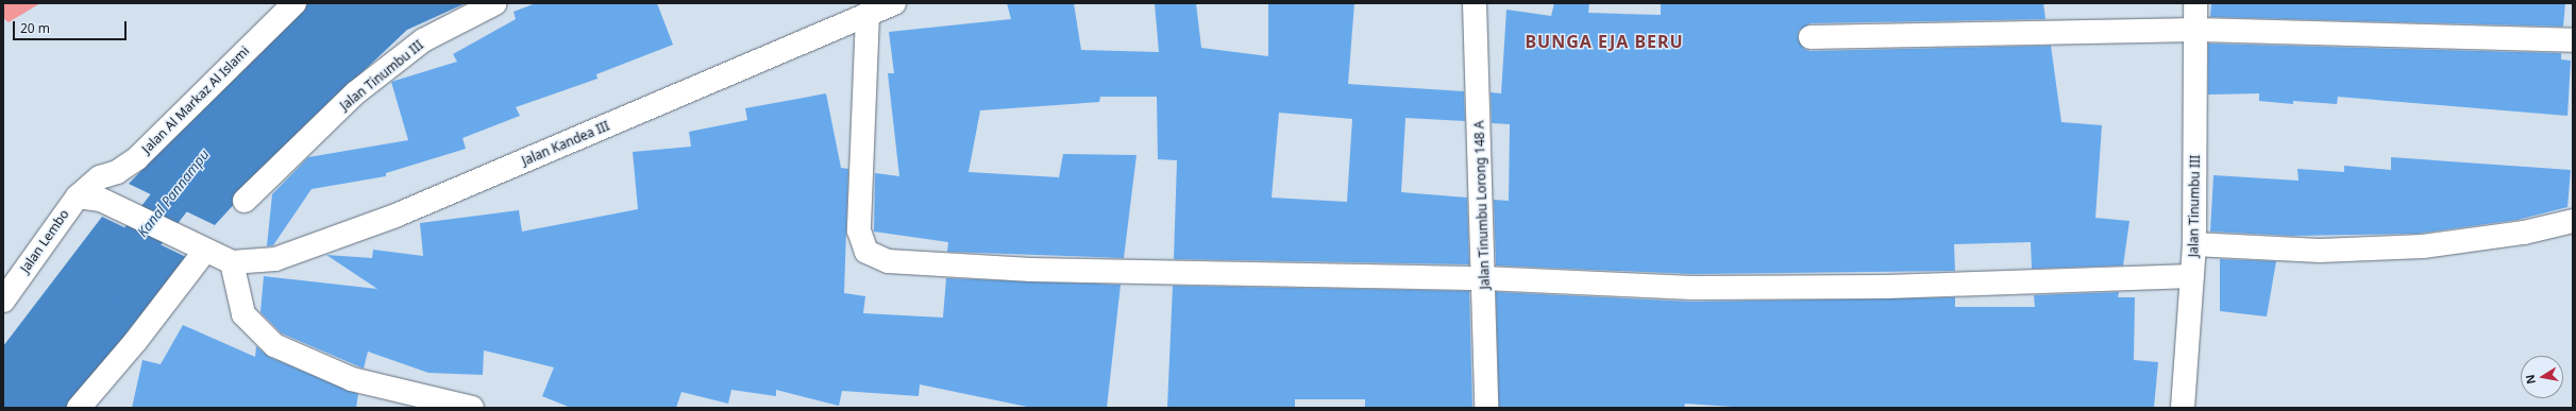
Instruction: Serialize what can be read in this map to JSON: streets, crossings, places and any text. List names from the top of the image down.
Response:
{
  "streets": {
    "street": [
      "Jalan Tinumbu III",
      "Jalan Al Markaz Al Islami",
      "Jalan Kandea III",
      "Jalan Tinumbu Lorong 148 A",
      "Jalan Lembo"
    ]
  },
  "crossings": [
    ["Jalan Al Markaz Al Islami", "Jalan Lembo"]
  ],
  "districts": ["BUNGA EJA BERU"],
  "water": ["Kanal Pannampu"],
  "scale_bar": "20 m",
  "north": "left"
}
